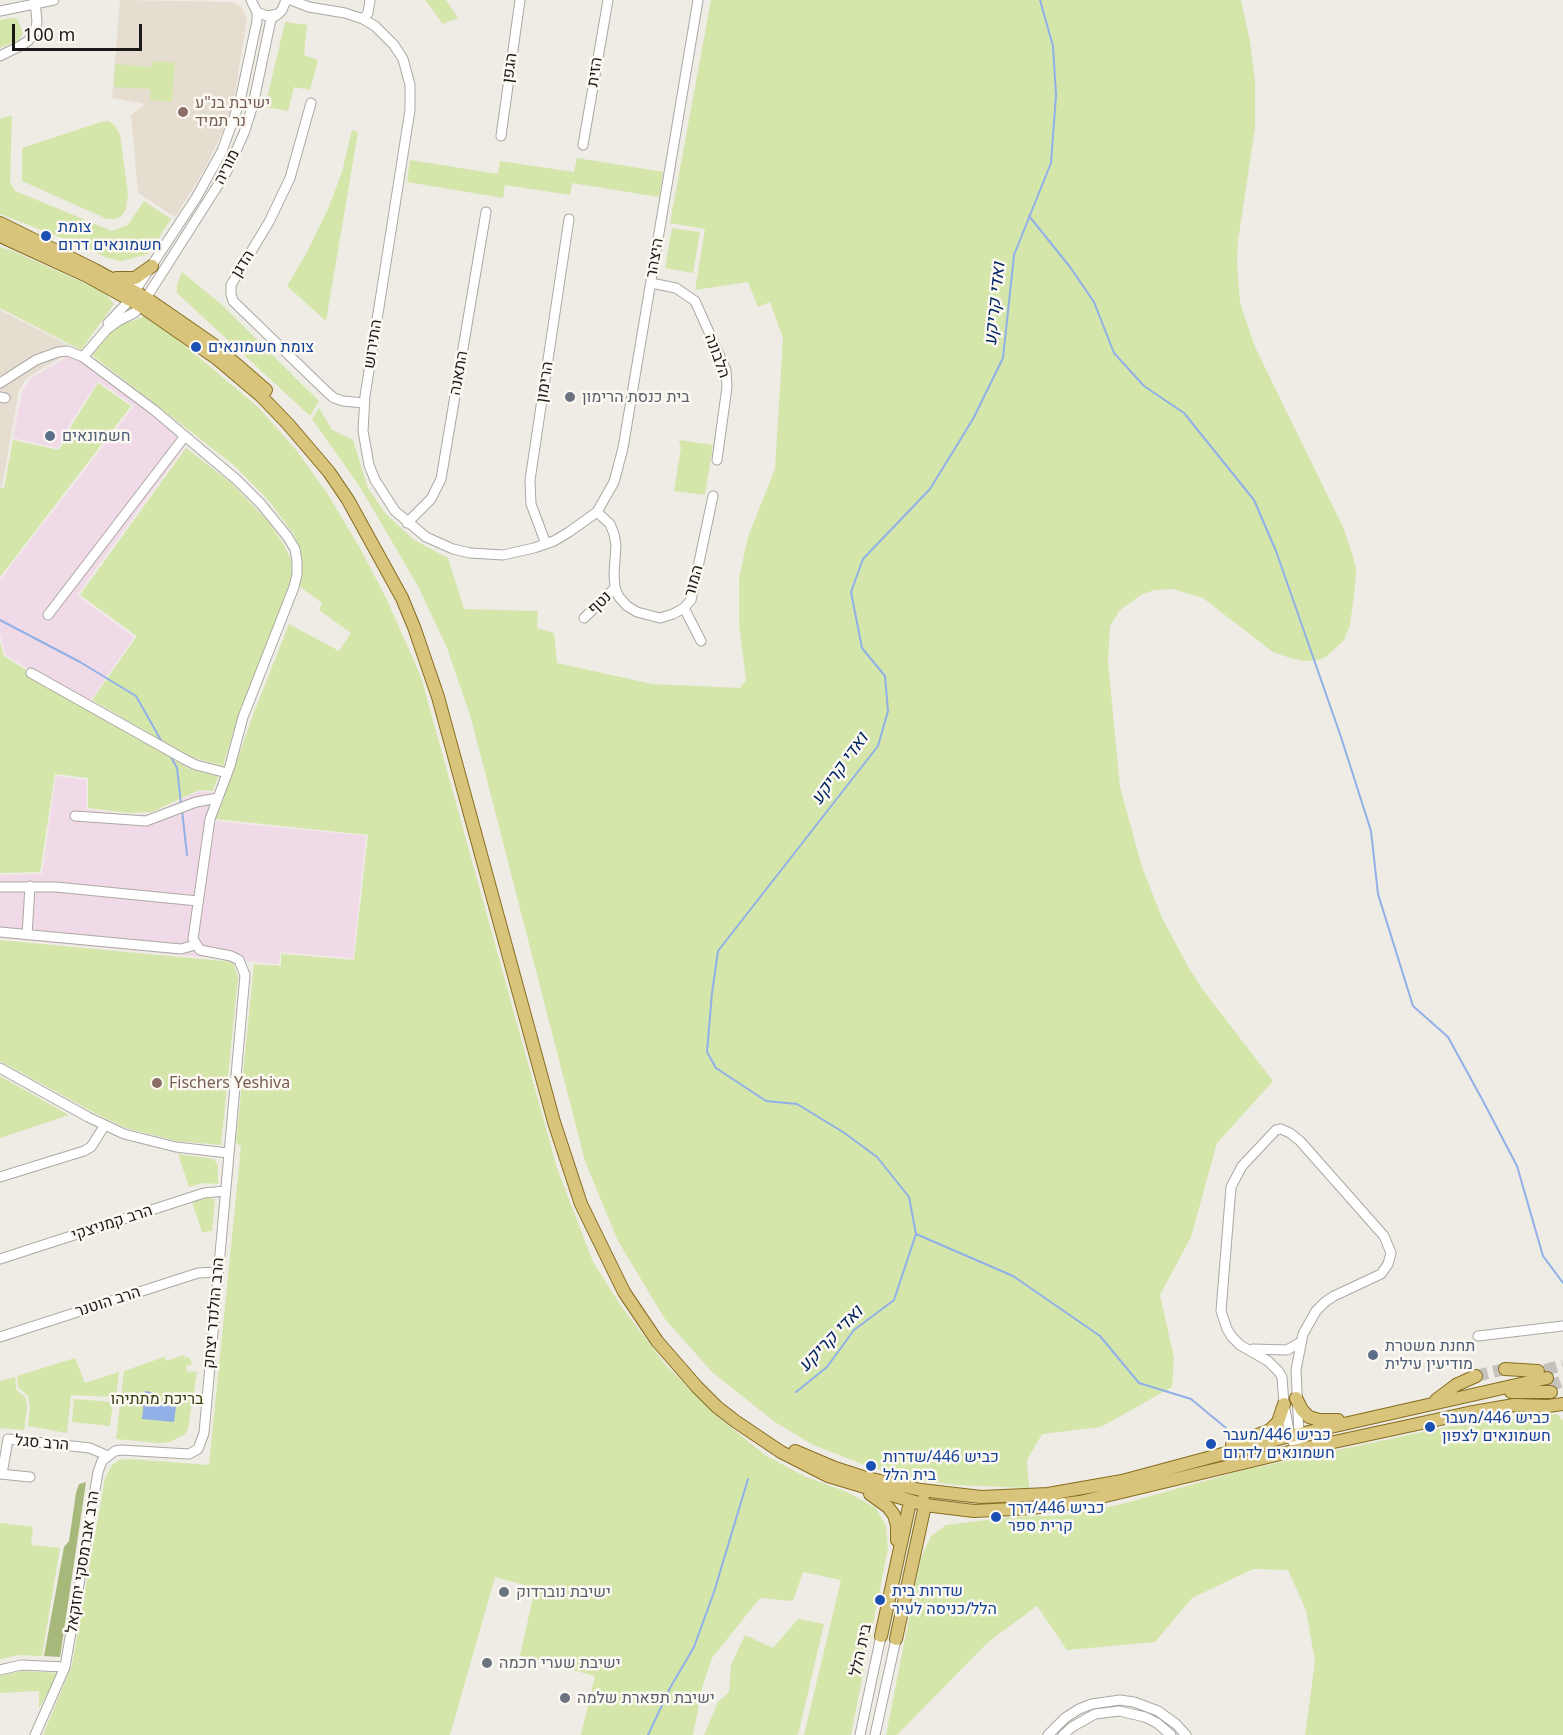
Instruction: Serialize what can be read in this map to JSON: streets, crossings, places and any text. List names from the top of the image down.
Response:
{
  "streets": {
    "main road": ["בית הלל"],
    "street": [
      "הגפן",
      "הזית",
      "מוריה",
      "היצהר",
      "הדגן",
      "התירוש",
      "הלבונה",
      "התאנה",
      "הרימון",
      "המור",
      "נטף",
      "הרב קמניצקי",
      "הרב הוטנר",
      "הרב הולנדר יצחק",
      "הרב סגל",
      "הרב אברמסקי יחזקאל"
    ]
  },
  "crossings": [
    ["מוריה", "התירוש"],
    ["היצהר", "התירוש"],
    ["היצהר", "הלבונה"],
    ["הדגן", "התירוש"],
    ["התירוש", "התאנה"],
    ["התירוש", "הרימון"],
    ["המור", "נטף"],
    ["הרב קמניצקי", "הרב הולנדר יצחק"],
    ["הרב הוטנר", "הרב הולנדר יצחק"],
    ["הרב הולנדר יצחק", "הרב סגל"],
    ["הרב הולנדר יצחק", "הרב אברמסקי יחזקאל"],
    ["הרב סגל", "הרב אברמסקי יחזקאל"]
  ],
  "water": ["ואדי קריקע"],
  "parks": ["בריכת מתתיהו"],
  "places": [
    "ישיבת בנ\"ע נר תמיד",
    "צומת חשמונאים דרום",
    "צומת חשמונאים",
    "בית כנסת הרימון",
    "חשמונאים",
    "Fischers Yeshiva",
    "תחנת משטרת מודיעין עילית",
    "כביש 446/מעבר חשמונאים לצפון",
    "כביש 446/מעבר חשמונאים לדרום",
    "כביש 446/שדרות בית הלל",
    "כביש 446/דרך קרית ספר",
    "ישיבת נוברדוק",
    "שדרות בית הלל/כניסה לעיר",
    "ישיבת שערי חכמה",
    "ישיבת תפארת שלמה"
  ],
  "scale_bar": "100 m"
}
